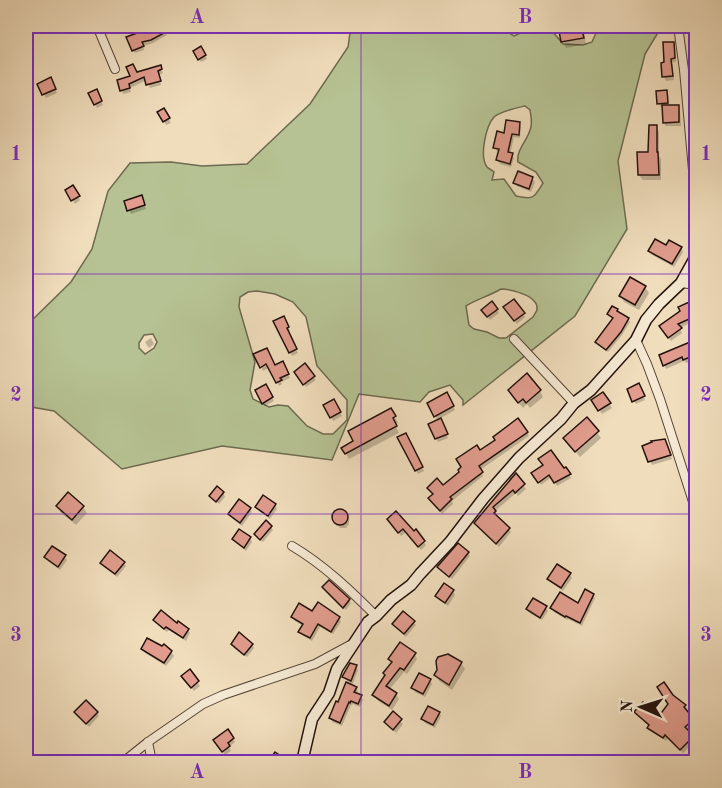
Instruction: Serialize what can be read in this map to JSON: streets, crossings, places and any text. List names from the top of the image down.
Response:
{
  "north": "left",
  "grid": {
    "columns": ["A", "B"],
    "rows": ["1", "2", "3"]
  }
}
